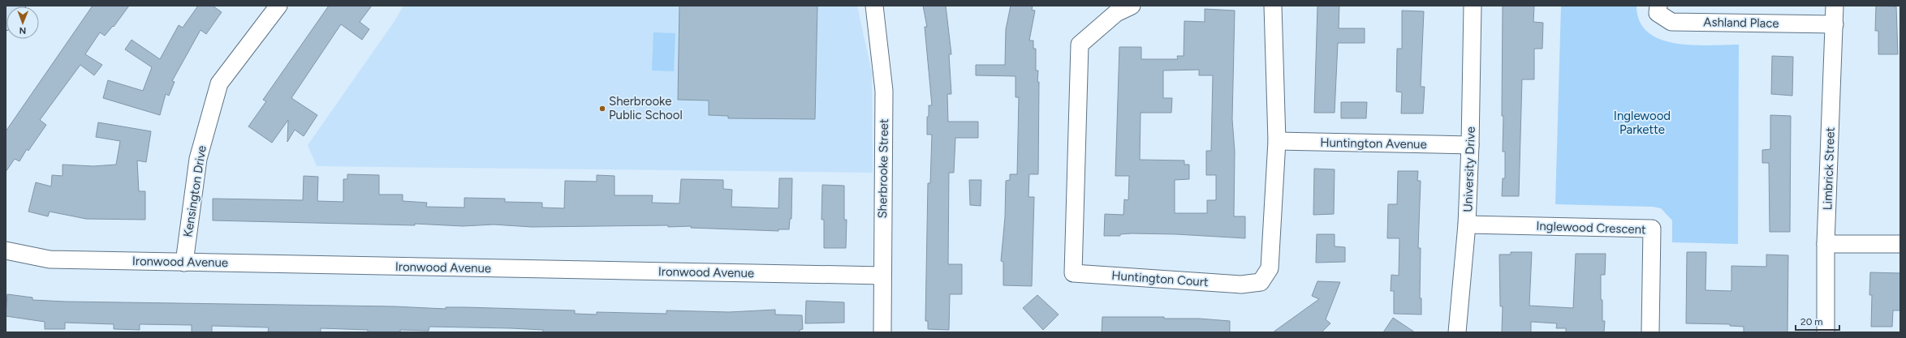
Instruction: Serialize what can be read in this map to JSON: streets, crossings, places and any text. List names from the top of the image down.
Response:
{
  "streets": {
    "street": [
      "Ashland Place",
      "Huntington Avenue",
      "Sherbrooke Street",
      "Limbrick Street",
      "University Drive",
      "Kensington Drive",
      "Inglewood Crescent",
      "Ironwood Avenue",
      "Huntington Court"
    ]
  },
  "crossings": [
    ["Ashland Place", "Limbrick Street"],
    ["Huntington Avenue", "University Drive"],
    ["Huntington Avenue", "Huntington Court"],
    ["Sherbrooke Street", "Ironwood Avenue"],
    ["University Drive", "Inglewood Crescent"],
    ["Kensington Drive", "Ironwood Avenue"]
  ],
  "parks": ["Inglewood Parkette"],
  "places": ["Sherbrooke Public School"],
  "scale_bar": "20 m",
  "north": "bottom"
}
